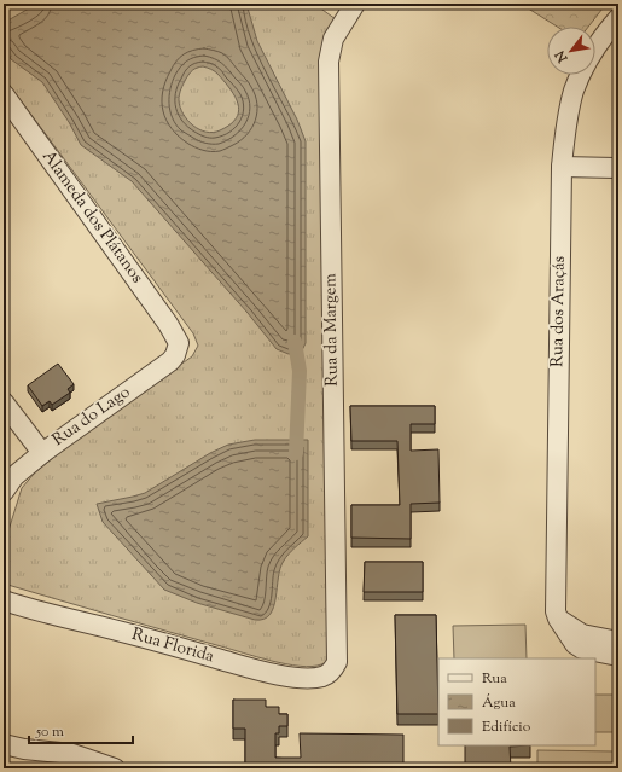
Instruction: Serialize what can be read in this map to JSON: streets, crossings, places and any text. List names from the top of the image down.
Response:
{
  "streets": {
    "street": [
      "Alameda dos Plátanos",
      "Rua dos Araçás",
      "Rua da Margem",
      "Rua do Lago",
      "Rua Florida"
    ]
  },
  "crossings": [
    ["Alameda dos Plátanos", "Rua do Lago"],
    ["Rua da Margem", "Rua Florida"]
  ],
  "legend": ["Rua", "Água", "Edifício"],
  "scale_bar": "50 m",
  "north": "bottom left"
}
